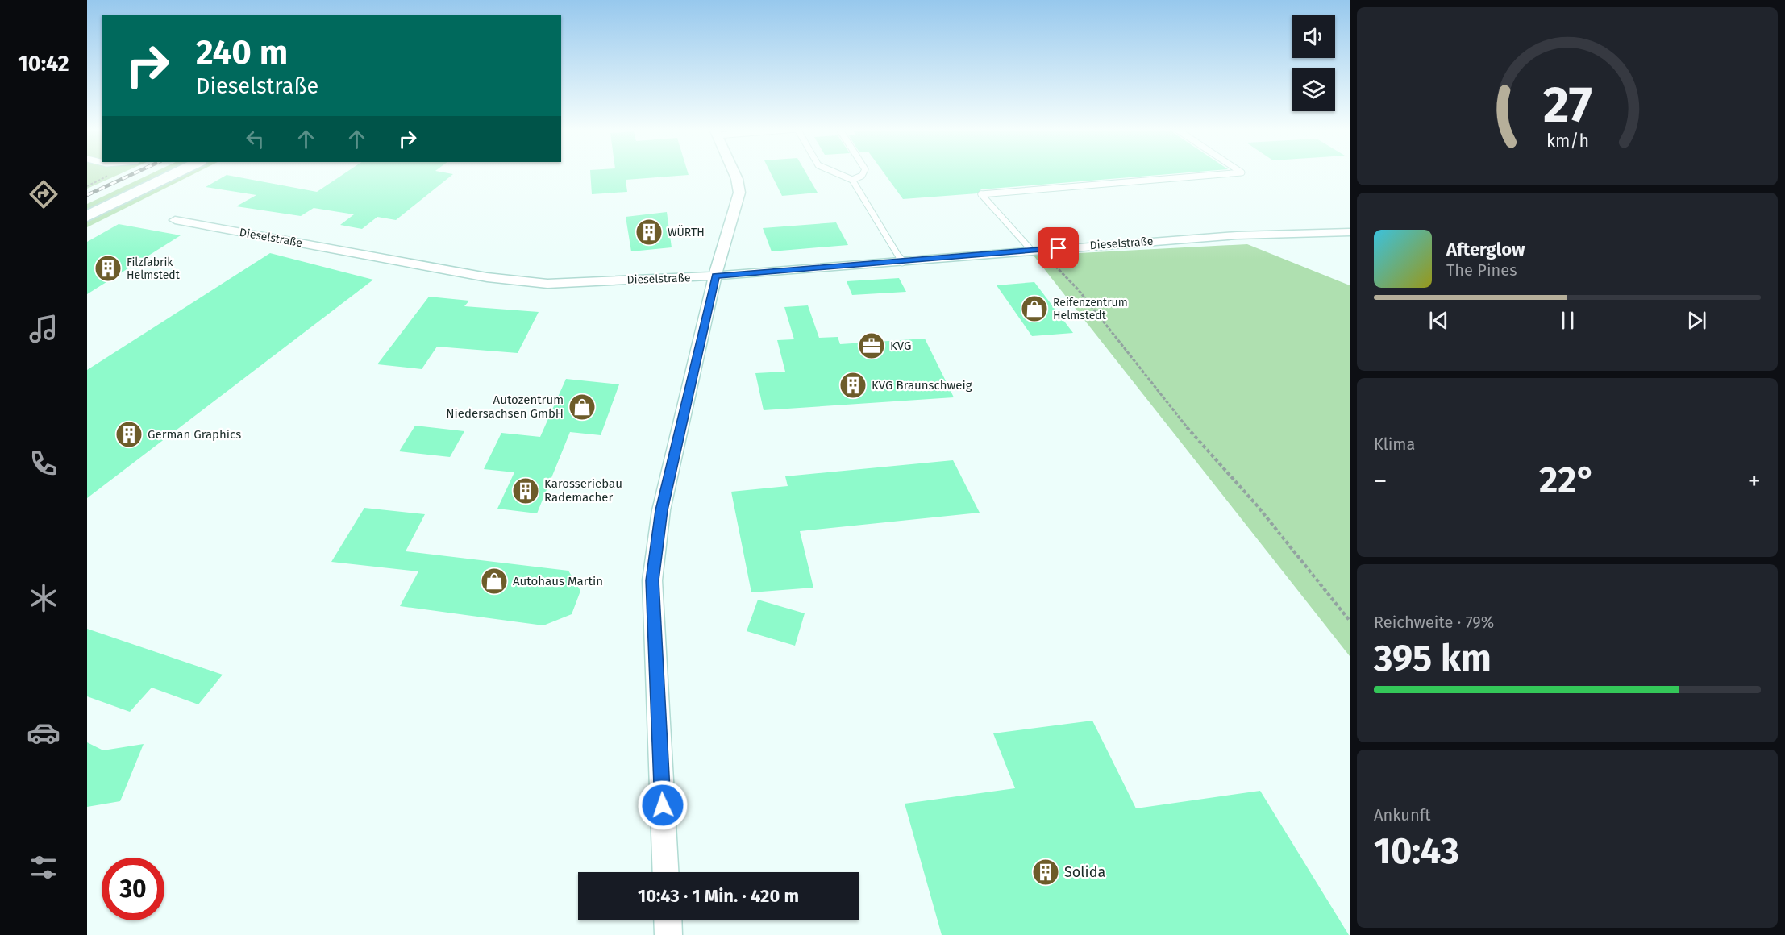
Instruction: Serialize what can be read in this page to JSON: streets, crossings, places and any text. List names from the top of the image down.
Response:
{
  "streets": {
    "street": ["Dieselstraße"]
  },
  "places": {
    "building": [
      "WÜRTH",
      "Filzfabrik Helmstedt",
      "KVG Braunschweig",
      "German Graphics",
      "Karosseriebau Rademacher",
      "Solida"
    ],
    "shop": ["Reifenzentrum Helmstedt", "Autozentrum Niedersachsen GmbH", "Autohaus Martin"],
    "office": ["KVG"]
  },
  "page": {
    "tabs": "10:42",
    "turn": ["240 m", "Dieselstraße"],
    "song": ["Afterglow", "The Pines"],
    "tile": [
      "Klima",
      ["Reichweite · 79%", "395 km"],
      ["Ankunft", "10:43"]
    ],
    "heat": ["−", "22°", "+"],
    "limit": "30",
    "trip": "10:43 · 1 Min. · 420 m",
    "gauge": ["27", "km/h"]
  }
}
